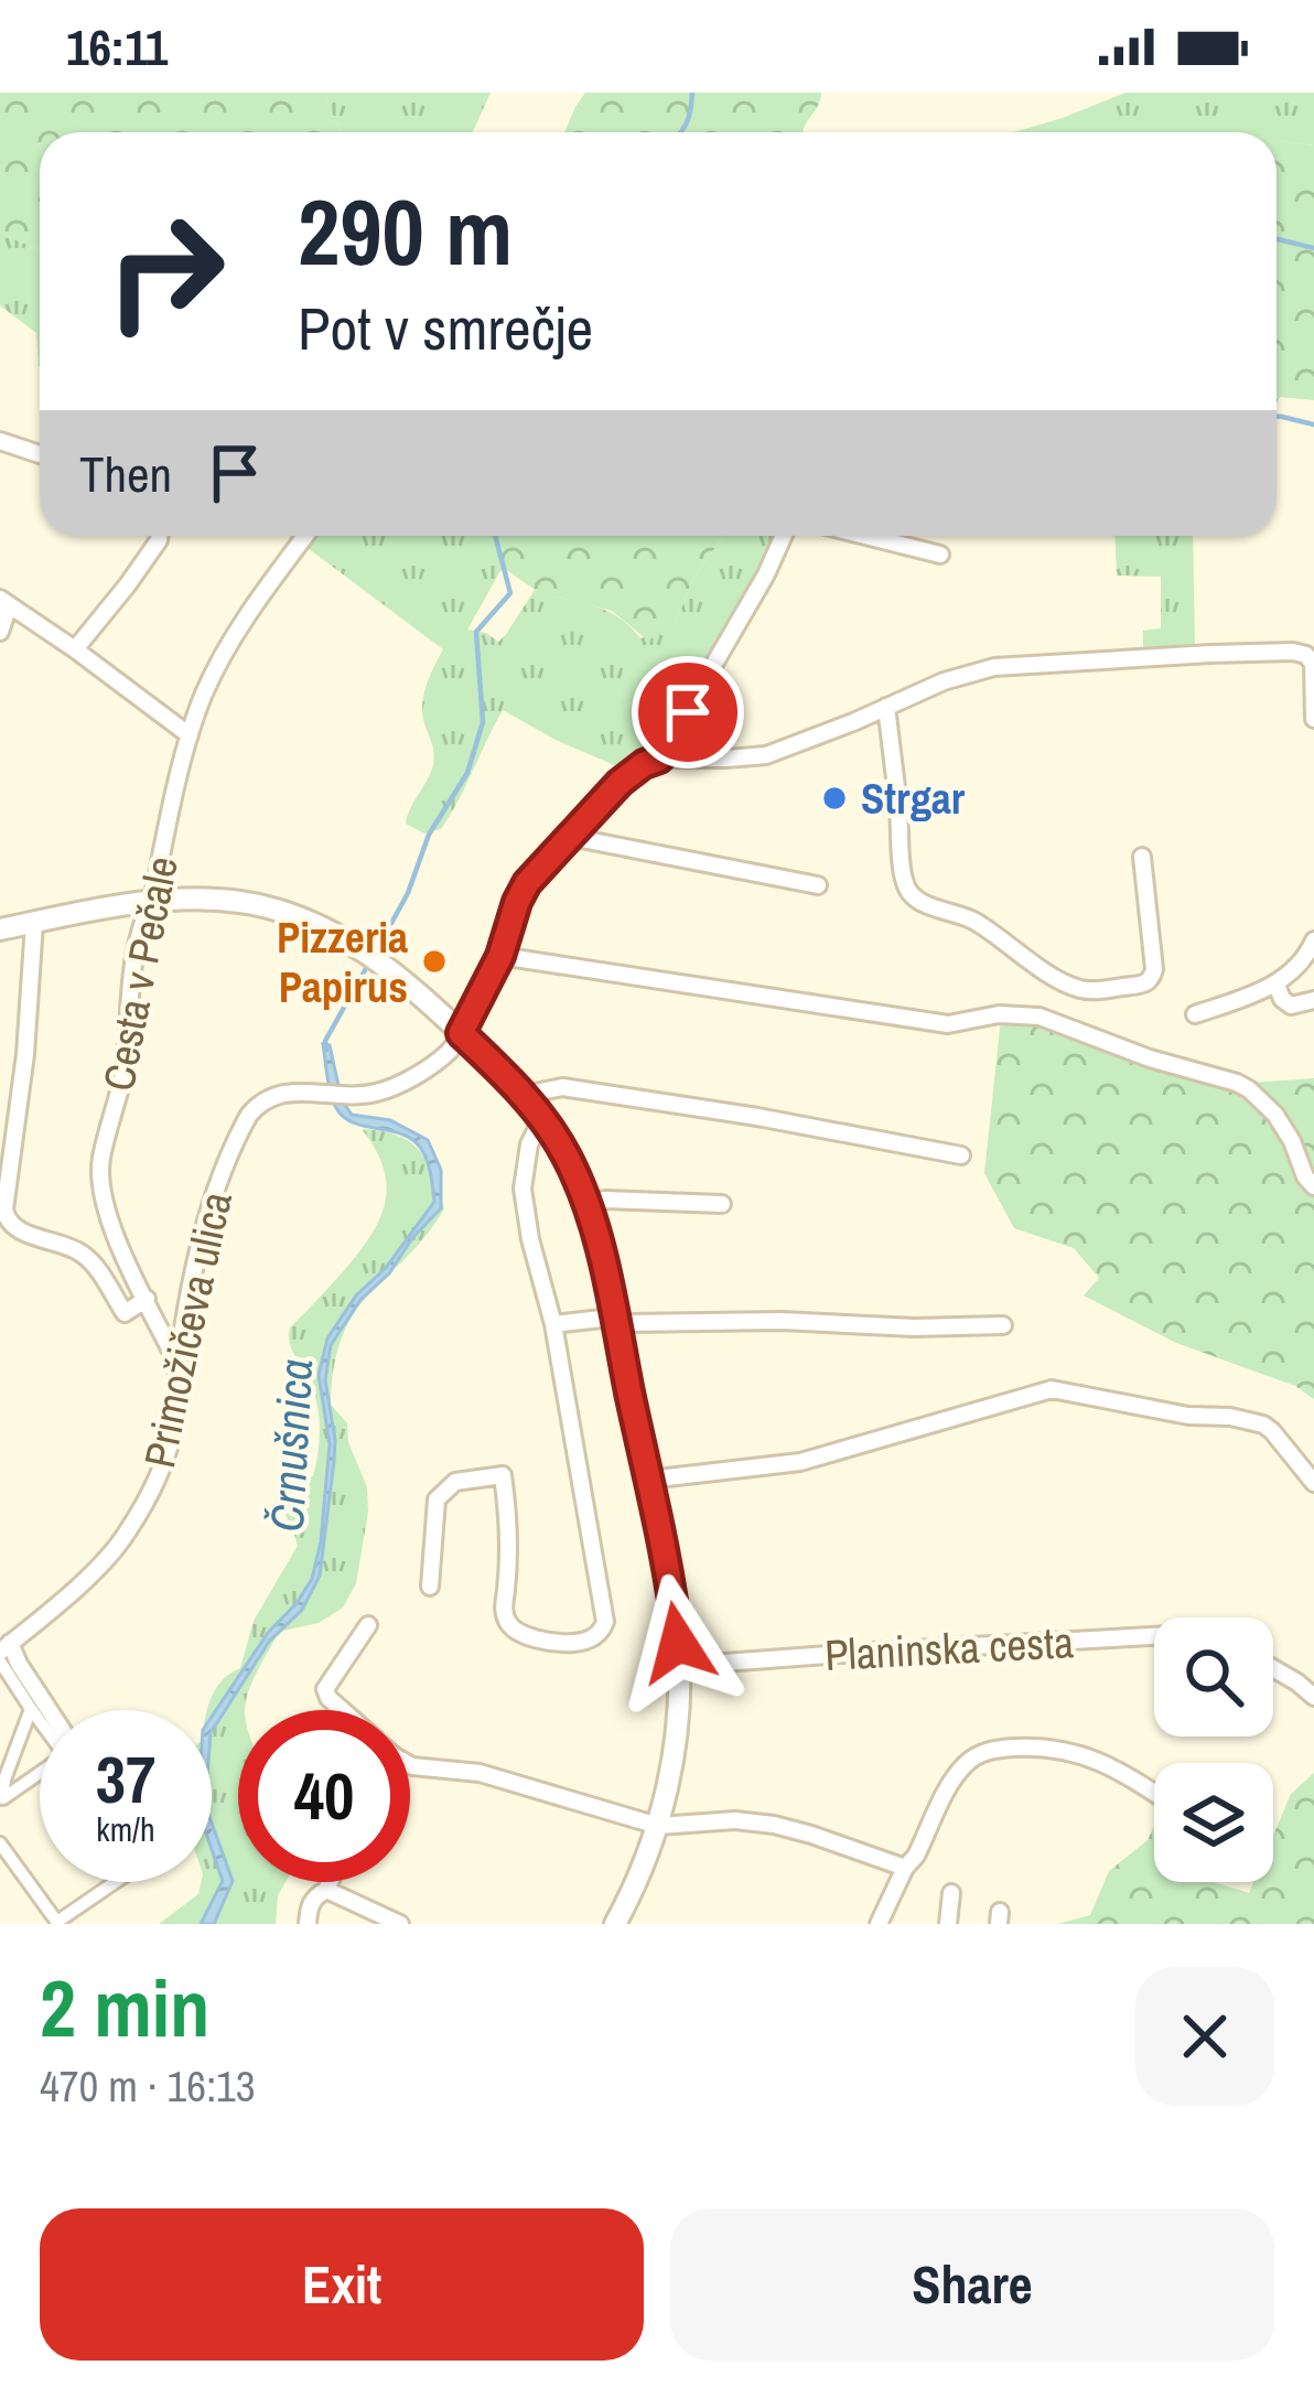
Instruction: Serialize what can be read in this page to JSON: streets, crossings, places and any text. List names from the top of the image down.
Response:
{
  "streets": {
    "street": ["Cesta v Pečale", "Primožičeva ulica", "Planinska cesta"]
  },
  "crossings": [
    ["Cesta v Pečale", "Primožičeva ulica"]
  ],
  "water": ["Črnušnica"],
  "places": ["Strgar", "Pizzeria Papirus"],
  "page": {
    "status": "16:11",
    "turn": ["290 m", "Pot v smrečje"],
    "then": "Then",
    "speed": "37 km/h",
    "limit": "40",
    "heading": ["2 min", "470 m · 16:13"],
    "buttons": ["Exit", "Share"]
  }
}
